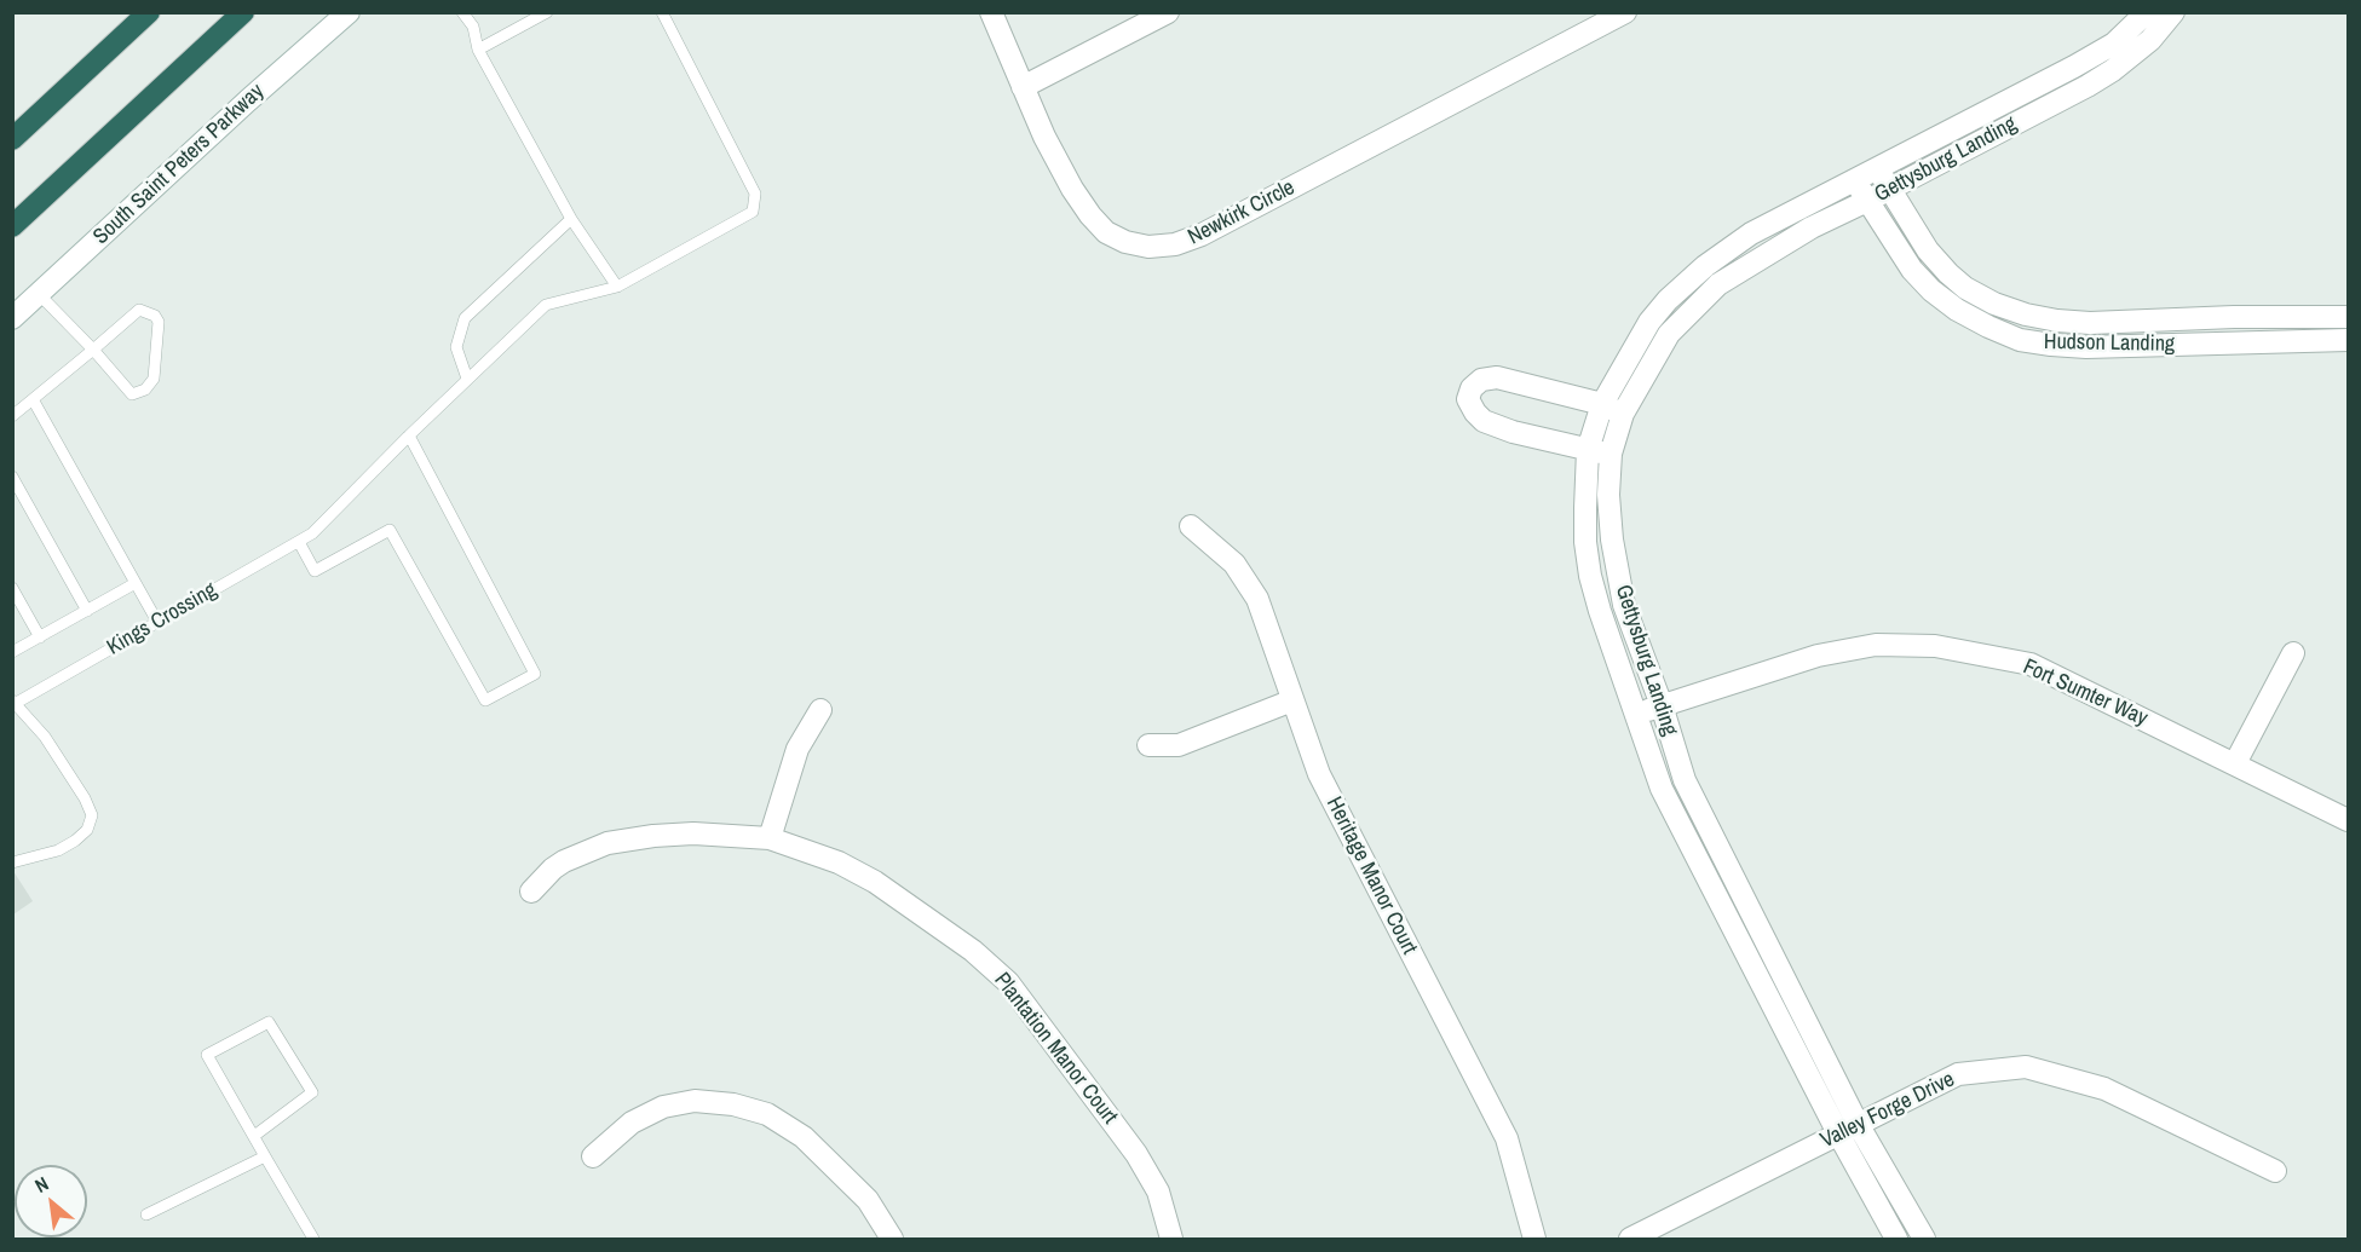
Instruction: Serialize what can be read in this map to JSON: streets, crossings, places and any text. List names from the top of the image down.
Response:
{
  "streets": {
    "street": [
      "Gettysburg Landing",
      "South Saint Peters Parkway",
      "Newkirk Circle",
      "Hudson Landing",
      "Fort Sumter Way",
      "Heritage Manor Court",
      "Plantation Manor Court",
      "Valley Forge Drive"
    ],
    "lane": ["Kings Crossing"]
  },
  "crossings": [
    ["Gettysburg Landing", "Hudson Landing"],
    ["Gettysburg Landing", "Fort Sumter Way"],
    ["Gettysburg Landing", "Valley Forge Drive"]
  ],
  "north": "top left"
}
